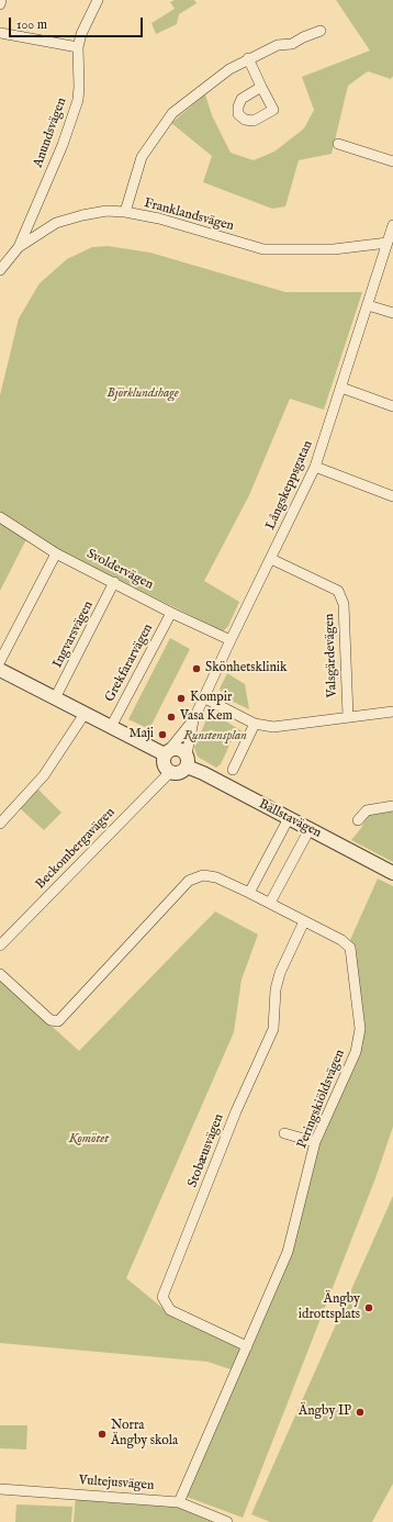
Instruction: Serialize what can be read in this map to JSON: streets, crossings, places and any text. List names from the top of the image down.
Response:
{
  "streets": {
    "street": [
      "Anundsvägen",
      "Franklandsvägen",
      "Långskeppsgatan",
      "Svoldervägen",
      "Ingvarsvägen",
      "Valsgärdevägen",
      "Grekfararvägen",
      "Bällstavägen",
      "Beckombergavägen",
      "Peringskiöldsvägen",
      "Stobæusvägen",
      "Vultejusvägen"
    ]
  },
  "crossings": [
    ["Anundsvägen", "Franklandsvägen"],
    ["Franklandsvägen", "Långskeppsgatan"],
    ["Långskeppsgatan", "Svoldervägen"],
    ["Långskeppsgatan", "Valsgärdevägen"],
    ["Långskeppsgatan", "Bällstavägen"],
    ["Långskeppsgatan", "Beckombergavägen"],
    ["Svoldervägen", "Ingvarsvägen"],
    ["Svoldervägen", "Grekfararvägen"],
    ["Ingvarsvägen", "Bällstavägen"],
    ["Grekfararvägen", "Bällstavägen"],
    ["Bällstavägen", "Beckombergavägen"],
    ["Peringskiöldsvägen", "Stobæusvägen"],
    ["Peringskiöldsvägen", "Vultejusvägen"]
  ],
  "parks": ["Björklundshage", "Runstensplan", "Komötet"],
  "places": [
    "Skönhetsklinik",
    "Kompir",
    "Vasa Kem",
    "Maji",
    "Ängby idrottsplats",
    "Ängby IP",
    "Norra Ängby skola"
  ],
  "scale_bar": "100 m"
}
